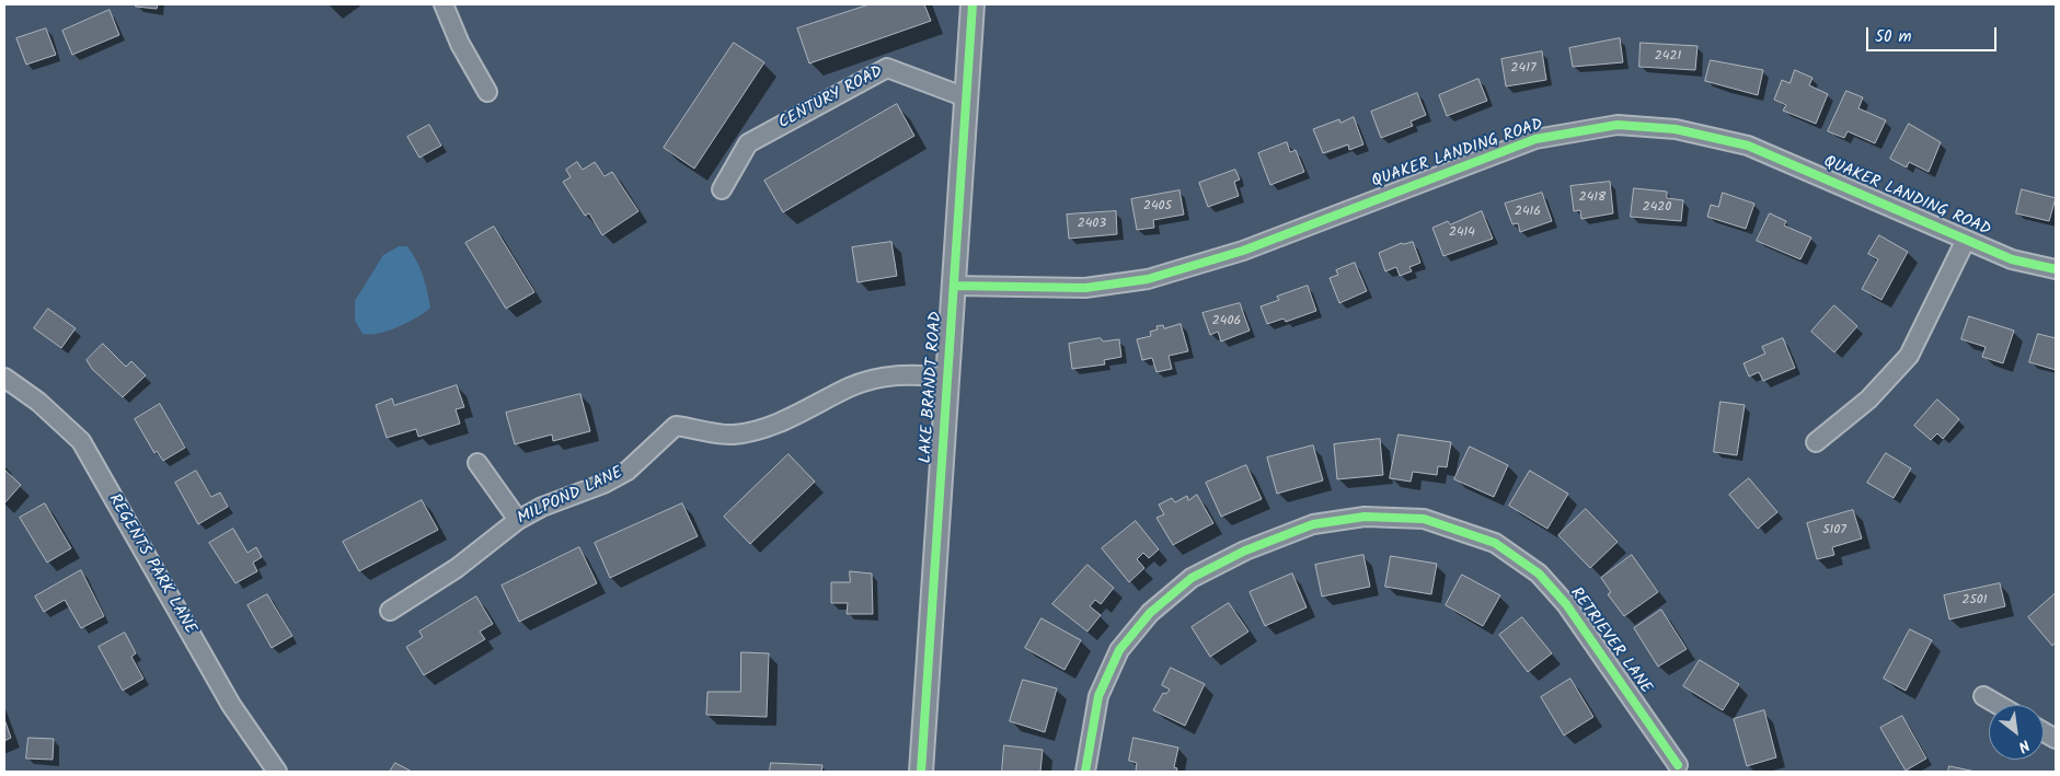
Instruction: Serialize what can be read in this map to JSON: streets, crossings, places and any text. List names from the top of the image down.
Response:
{
  "streets": {
    "street": [
      "CENTURY ROAD",
      "QUAKER LANDING ROAD",
      "LAKE BRANDT ROAD",
      "MILPOND LANE",
      "REGENTS PARK LANE",
      "RETRIEVER LANE"
    ]
  },
  "crossings": [
    ["CENTURY ROAD", "LAKE BRANDT ROAD"],
    ["QUAKER LANDING ROAD", "LAKE BRANDT ROAD"],
    ["LAKE BRANDT ROAD", "MILPOND LANE"]
  ],
  "house_numbers": [
    "2421",
    "2417",
    "2418",
    "2405",
    "2420",
    "2416",
    "2403",
    "2414",
    "2406",
    "5107",
    "2501"
  ],
  "scale_bar": "50 m",
  "north": "bottom right"
}
